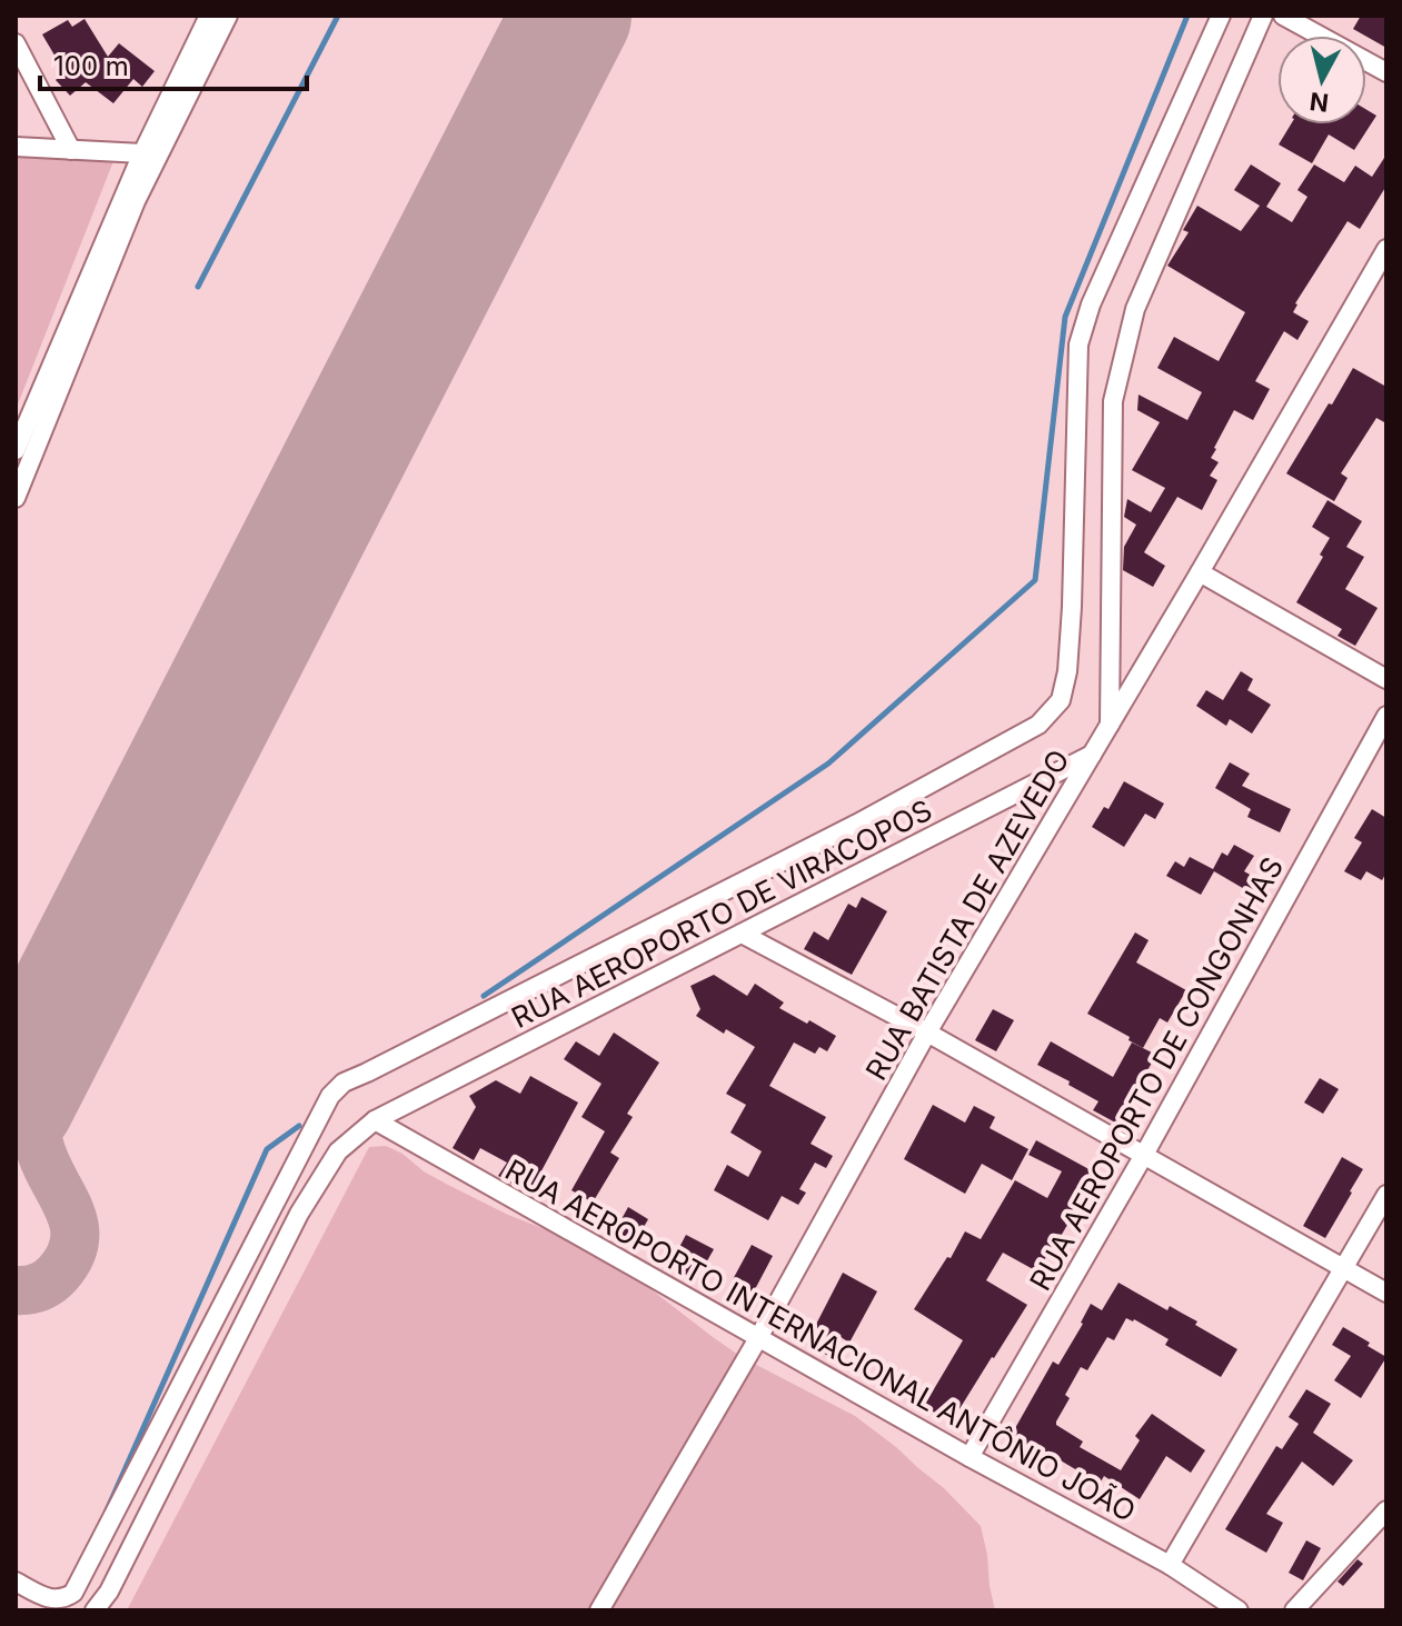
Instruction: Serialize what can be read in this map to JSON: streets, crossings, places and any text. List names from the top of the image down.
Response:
{
  "streets": {
    "street": [
      "RUA AEROPORTO DE VIRACOPOS",
      "RUA BATISTA DE AZEVEDO",
      "RUA AEROPORTO DE CONGONHAS",
      "RUA AEROPORTO INTERNACIONAL ANTÔNIO JOÃO"
    ]
  },
  "crossings": [
    ["RUA AEROPORTO DE VIRACOPOS", "RUA BATISTA DE AZEVEDO"],
    ["RUA AEROPORTO DE VIRACOPOS", "RUA AEROPORTO INTERNACIONAL ANTÔNIO JOÃO"],
    ["RUA BATISTA DE AZEVEDO", "RUA AEROPORTO INTERNACIONAL ANTÔNIO JOÃO"],
    ["RUA AEROPORTO DE CONGONHAS", "RUA AEROPORTO INTERNACIONAL ANTÔNIO JOÃO"]
  ],
  "scale_bar": "100 m",
  "north": "bottom"
}
